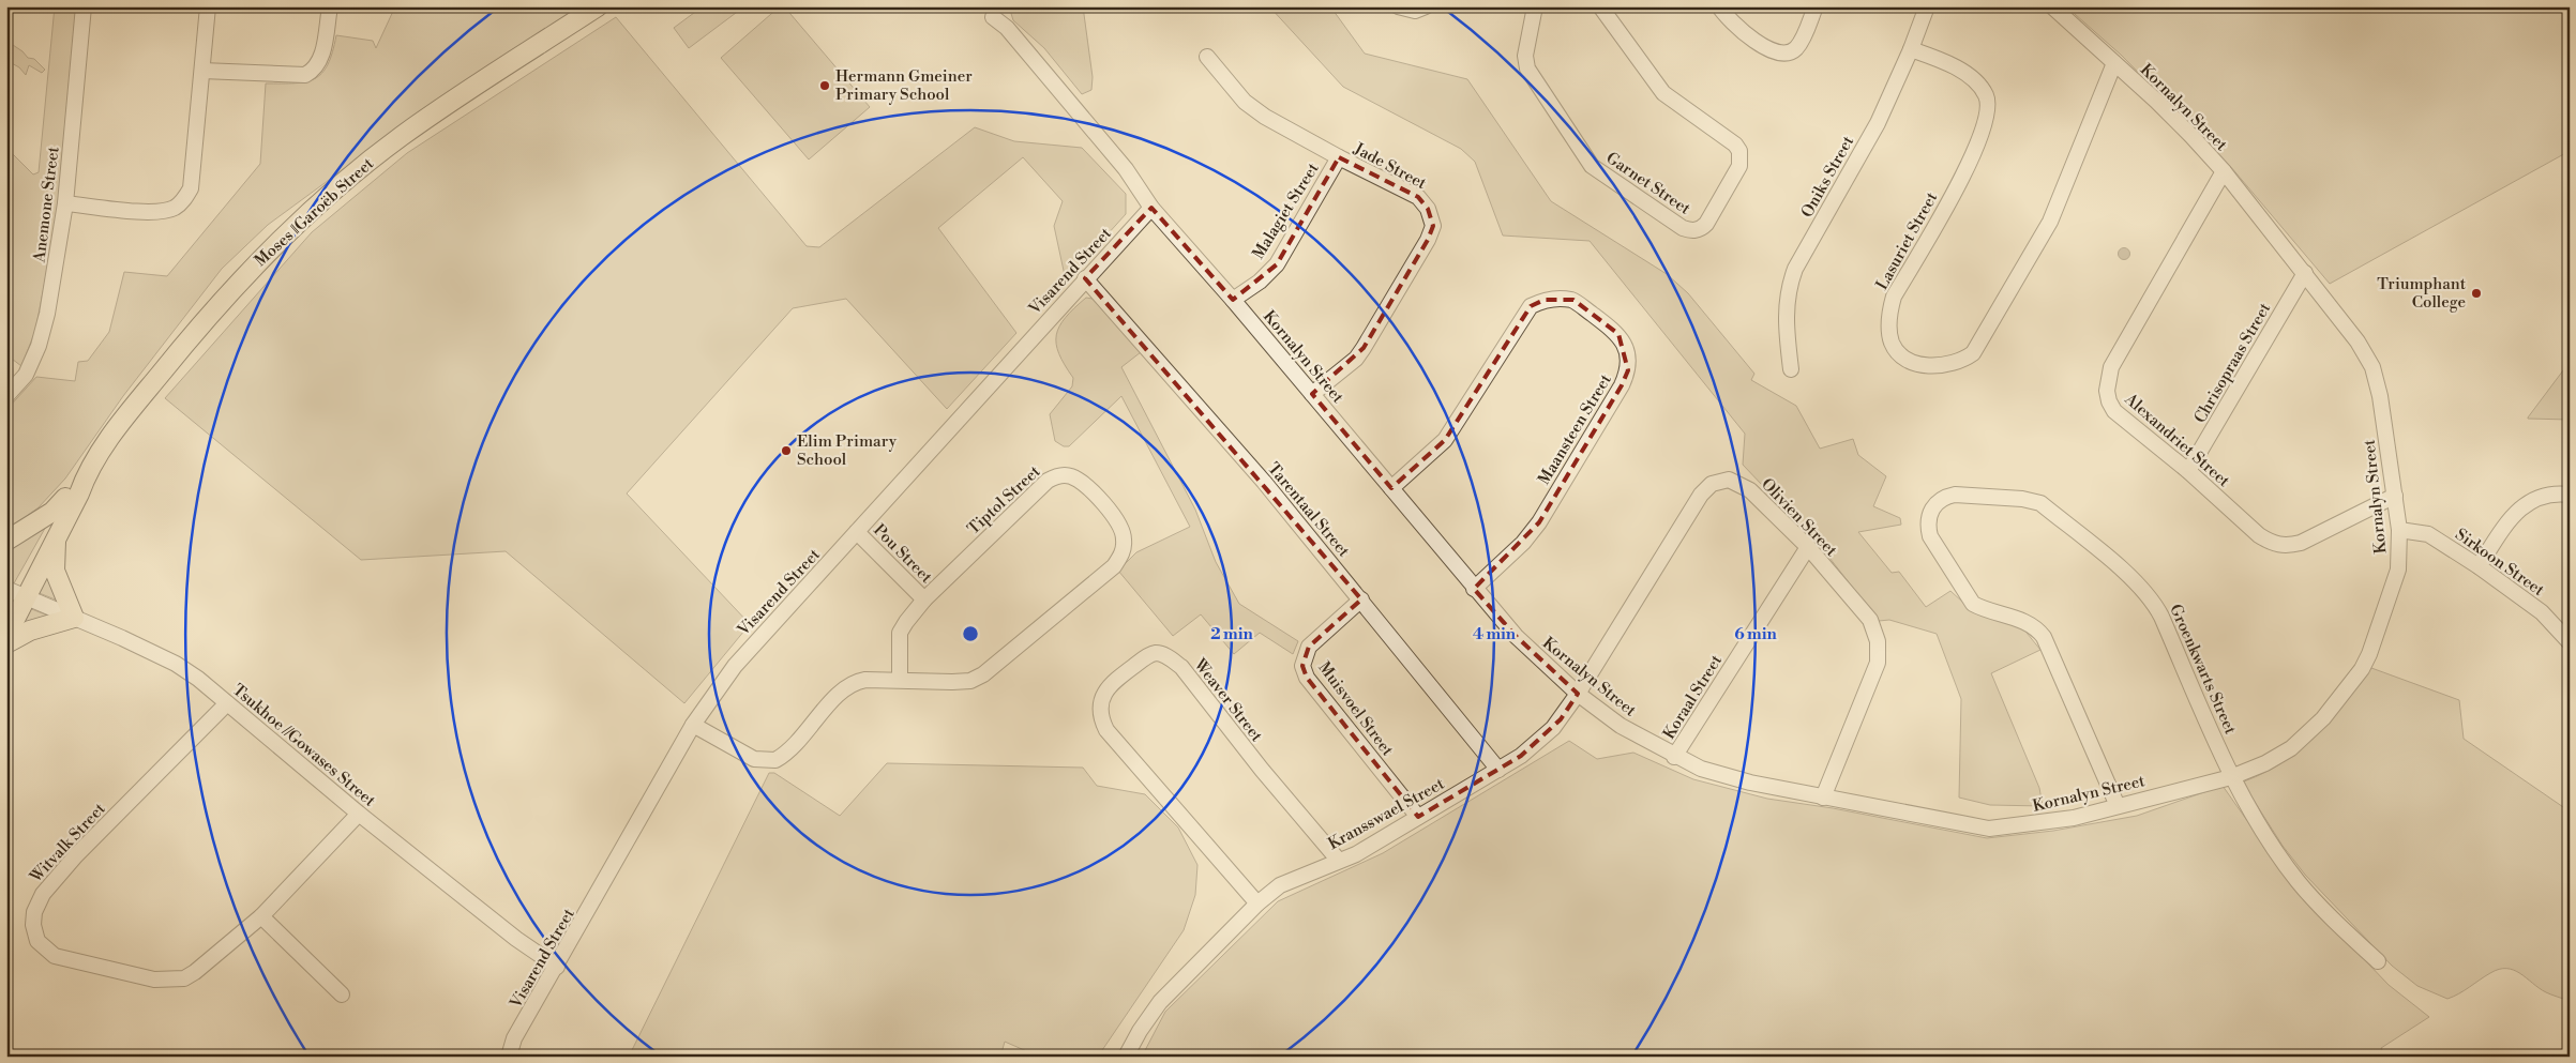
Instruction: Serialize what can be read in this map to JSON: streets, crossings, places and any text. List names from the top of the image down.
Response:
{
  "streets": {
    "main road": ["Moses ǁGaroëb Street"],
    "street": [
      "Kornalyn Street",
      "Jade Street",
      "Oniks Street",
      "Garnet Street",
      "Anemone Street",
      "Malagiet Street",
      "Lasuriet Street",
      "Visarend Street",
      "Chrisopraas Street",
      "Maansteen Street",
      "Alexandriet Street",
      "Tiptol Street",
      "Tarentaal Street",
      "Olivien Street",
      "Pou Street",
      "Sirkoon Street",
      "Groenkwarts Street",
      "Koraal Street",
      "Weaver Street",
      "Muisvoel Street",
      "Tsukhoe //Gowases Street",
      "Kransswael Street",
      "Witvalk Street"
    ]
  },
  "crossings": [
    ["Kornalyn Street", "Jade Street"],
    ["Kornalyn Street", "Malagiet Street"],
    ["Kornalyn Street", "Lasuriet Street"],
    ["Kornalyn Street", "Visarend Street"],
    ["Kornalyn Street", "Chrisopraas Street"],
    ["Kornalyn Street", "Maansteen Street"],
    ["Kornalyn Street", "Alexandriet Street"],
    ["Kornalyn Street", "Olivien Street"],
    ["Kornalyn Street", "Sirkoon Street"],
    ["Kornalyn Street", "Groenkwarts Street"],
    ["Kornalyn Street", "Koraal Street"],
    ["Kornalyn Street", "Kransswael Street"],
    ["Jade Street", "Malagiet Street"],
    ["Oniks Street", "Lasuriet Street"],
    ["Moses ǁGaroëb Street", "Tsukhoe //Gowases Street"],
    ["Visarend Street", "Tiptol Street"],
    ["Visarend Street", "Tarentaal Street"],
    ["Visarend Street", "Pou Street"],
    ["Visarend Street", "Tsukhoe //Gowases Street"],
    ["Chrisopraas Street", "Alexandriet Street"],
    ["Tiptol Street", "Pou Street"],
    ["Tarentaal Street", "Muisvoel Street"],
    ["Tarentaal Street", "Kransswael Street"],
    ["Olivien Street", "Koraal Street"],
    ["Olivien Street", "Kransswael Street"],
    ["Weaver Street", "Kransswael Street"],
    ["Muisvoel Street", "Kransswael Street"],
    ["Tsukhoe //Gowases Street", "Witvalk Street"]
  ],
  "places": ["Hermann Gmeiner Primary School", "Triumphant College", "Elim Primary School"],
  "rings": ["2 min", "4 min", "6 min"]
}
